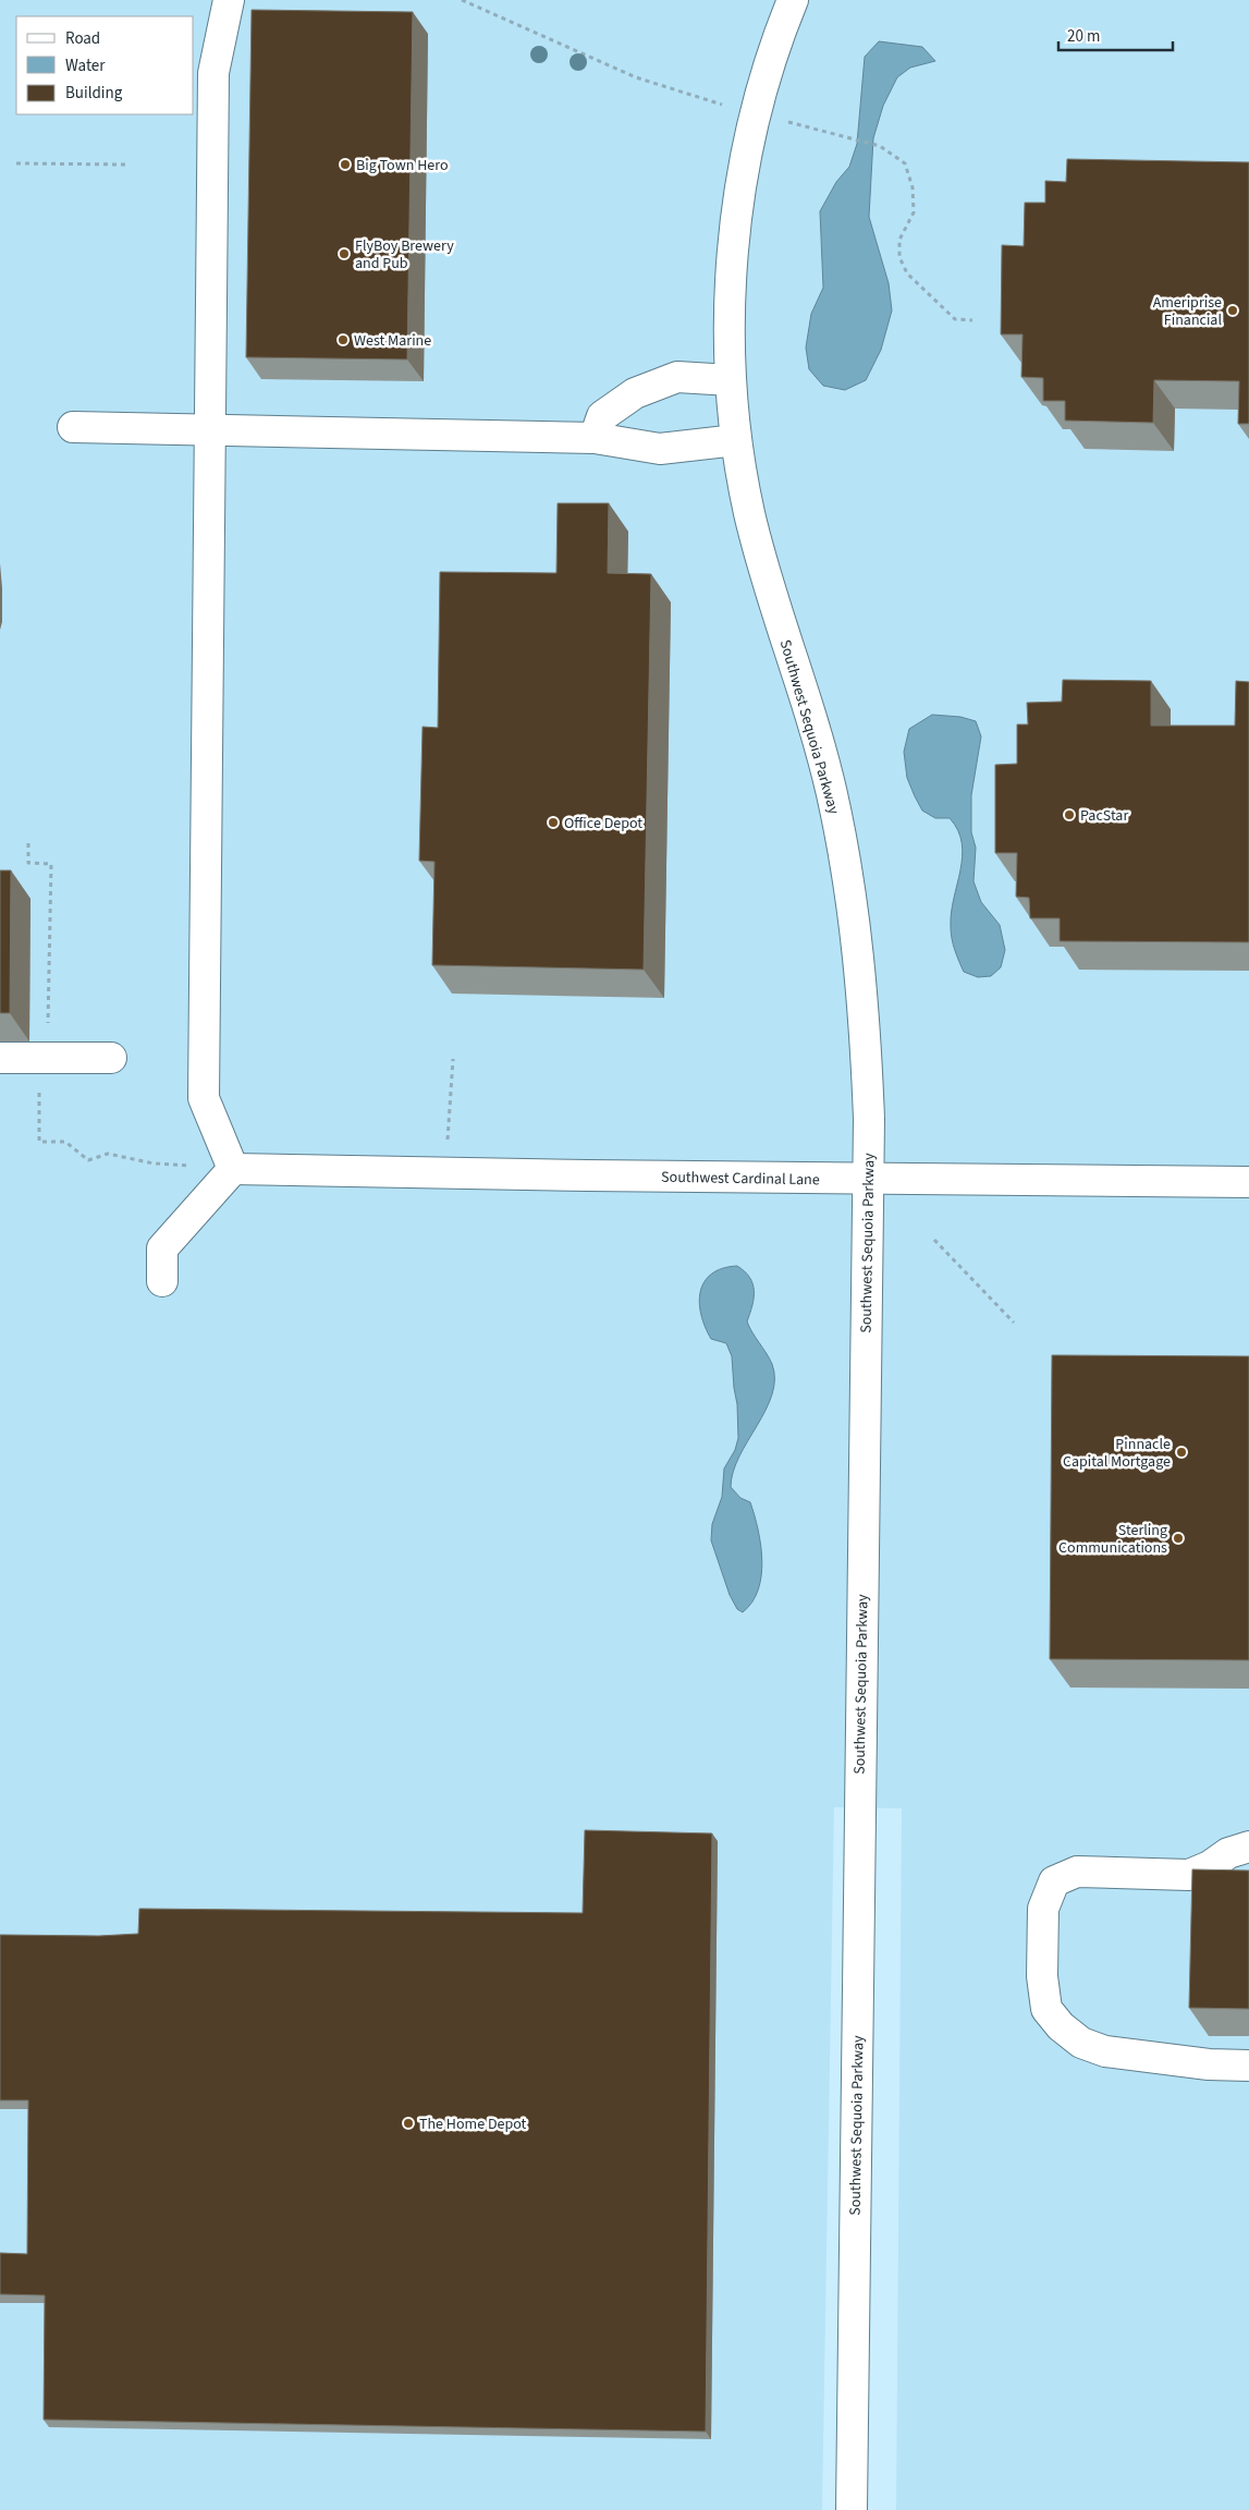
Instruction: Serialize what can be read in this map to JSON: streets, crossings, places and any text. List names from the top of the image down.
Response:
{
  "streets": {
    "street": ["Southwest Sequoia Parkway", "Southwest Cardinal Lane"]
  },
  "crossings": [
    ["Southwest Sequoia Parkway", "Southwest Cardinal Lane"]
  ],
  "places": [
    "Big Town Hero",
    "FlyBoy Brewery and Pub",
    "Ameriprise Financial",
    "West Marine",
    "PacStar",
    "Office Depot",
    "Pinnacle Capital Mortgage",
    "Sterling Communications",
    "The Home Depot"
  ],
  "legend": ["Road", "Water", "Building"],
  "scale_bar": "20 m"
}
